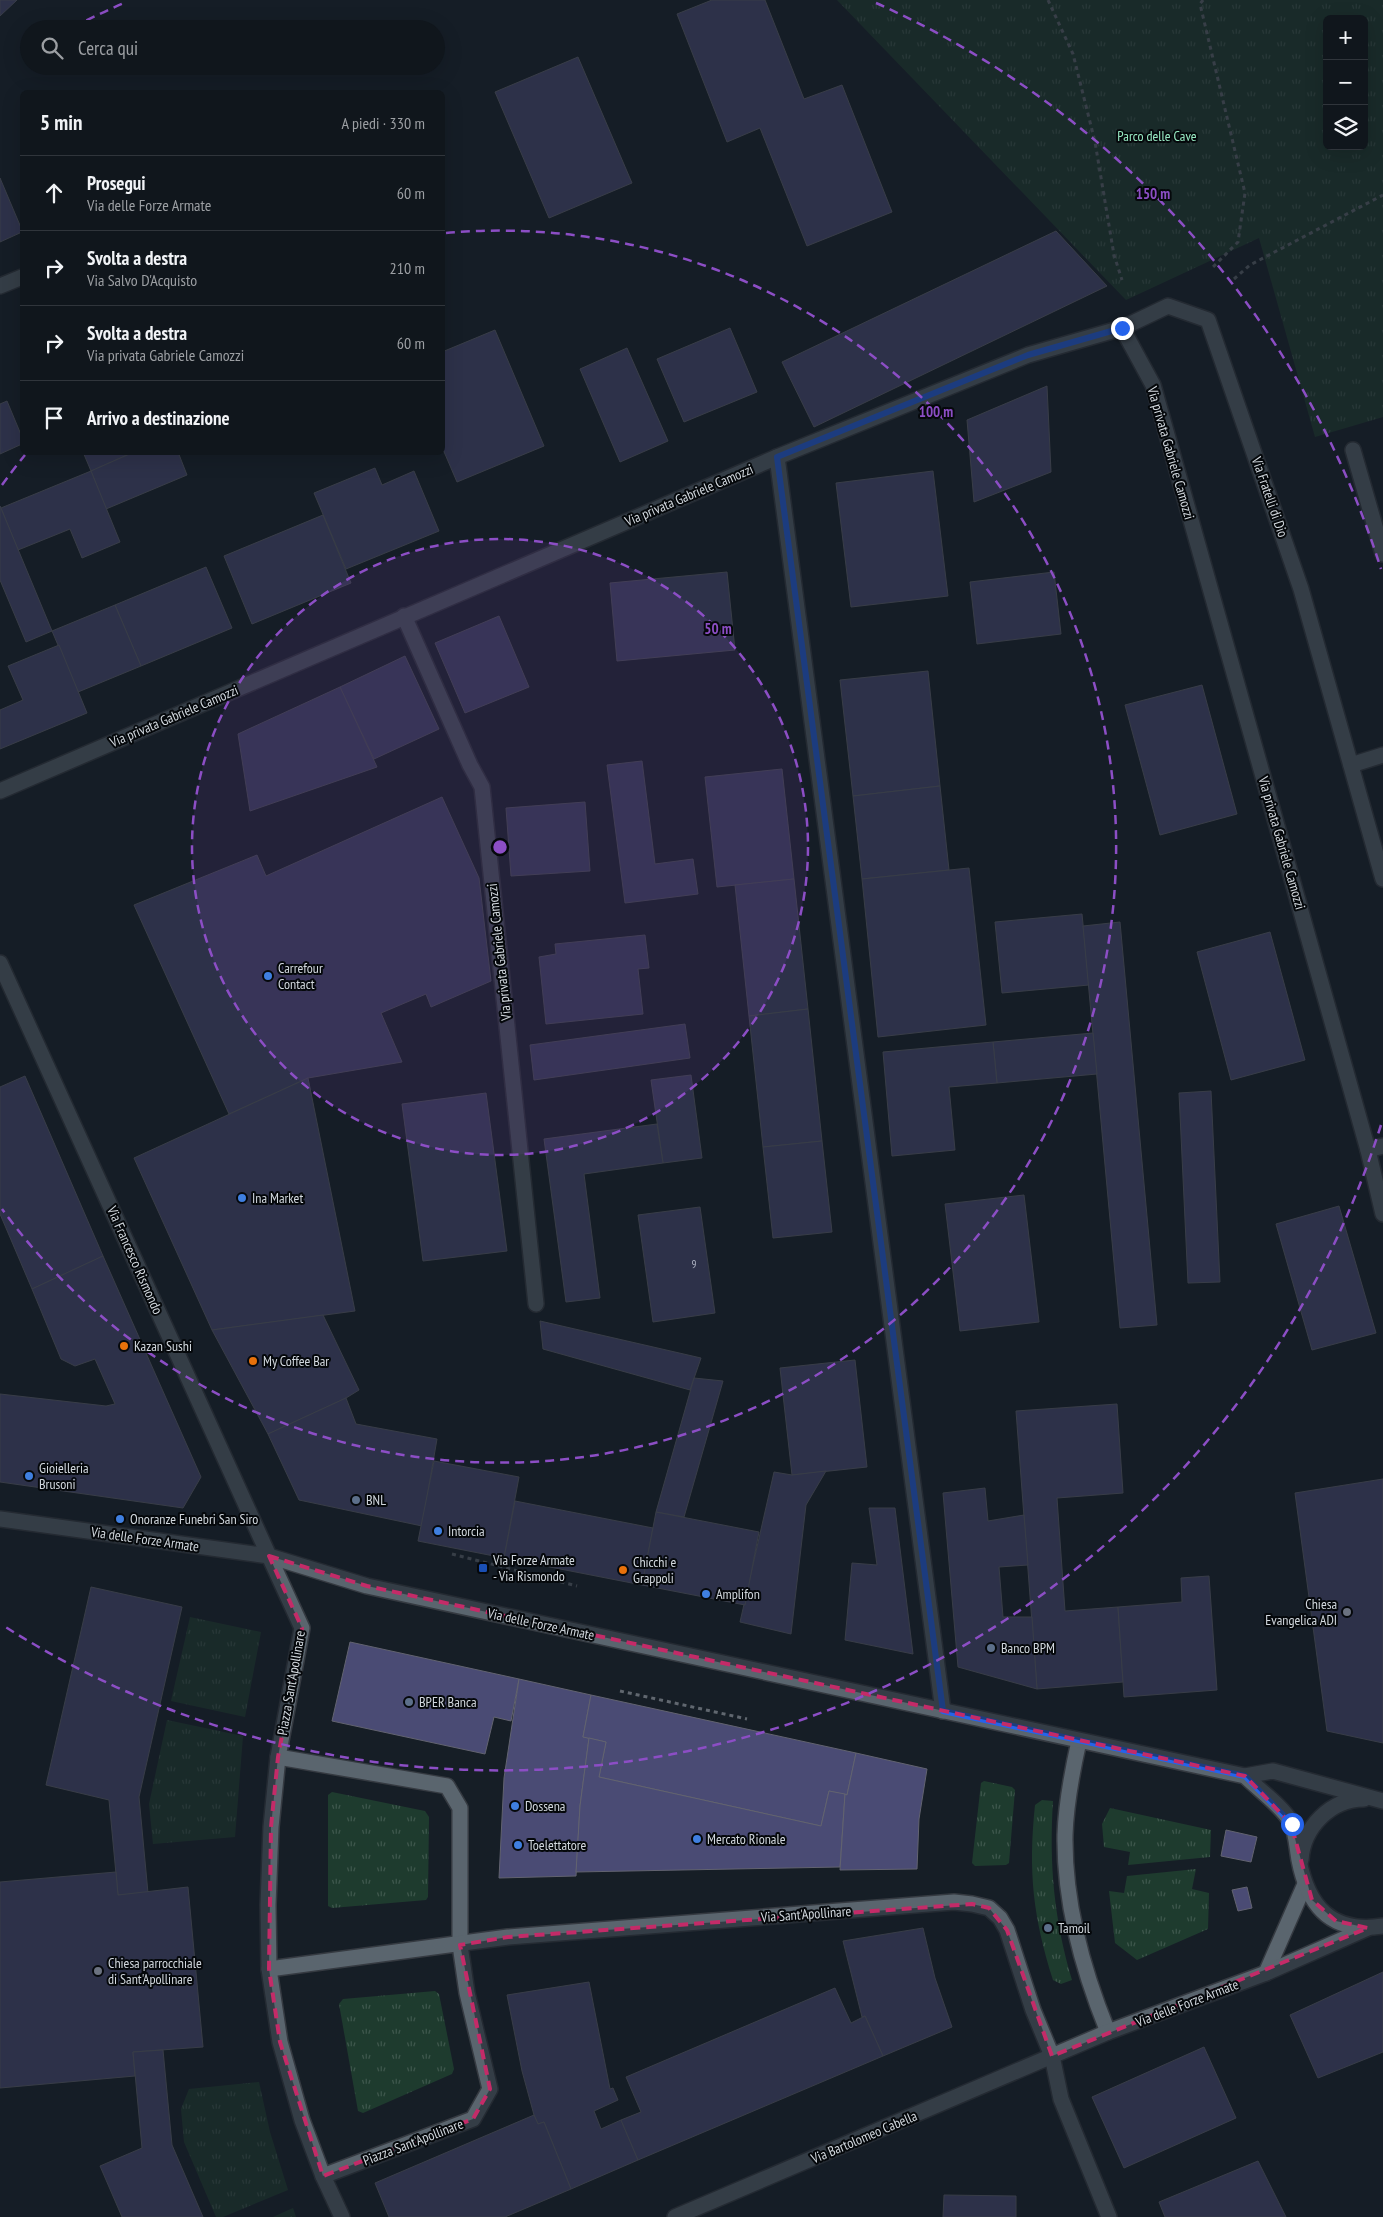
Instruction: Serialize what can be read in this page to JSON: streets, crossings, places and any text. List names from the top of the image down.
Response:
{
  "streets": {
    "street": [
      "Via privata Gabriele Camozzi",
      "Via Fratelli di Dio",
      "Via Francesco Rismondo",
      "Via delle Forze Armate",
      "Piazza Sant'Apollinare",
      "Via Sant'Apollinare",
      "Via Bartolomeo Cabella"
    ]
  },
  "crossings": [
    ["Via privata Gabriele Camozzi", "Via Fratelli di Dio"],
    ["Via Francesco Rismondo", "Via delle Forze Armate"],
    ["Via Francesco Rismondo", "Piazza Sant'Apollinare"],
    ["Via delle Forze Armate", "Piazza Sant'Apollinare"],
    ["Via delle Forze Armate", "Via Sant'Apollinare"],
    ["Via delle Forze Armate", "Via Bartolomeo Cabella"],
    ["Piazza Sant'Apollinare", "Via Sant'Apollinare"],
    ["Via Sant'Apollinare", "Via Bartolomeo Cabella"]
  ],
  "parks": ["Parco delle Cave"],
  "places": {
    "other": [
      "Carrefour Contact",
      "Ina Market",
      "Kazan Sushi",
      "My Coffee Bar",
      "Gioielleria Brusoni",
      "BNL",
      "Onoranze Funebri San Siro",
      "Intorcia",
      "Chicchi e Grappoli",
      "Amplifon",
      "Chiesa Evangelica ADI",
      "Banco BPM",
      "BPER Banca",
      "Dossena",
      "Mercato Rionale",
      "Toelettatore",
      "Tamoil",
      "Chiesa parrocchiale di Sant'Apollinare"
    ],
    "transit": ["Via Forze Armate - Via Rismondo"]
  },
  "house_numbers": ["9"],
  "page": {
    "map_buttons": ["+", "−"],
    "search": "Cerca qui",
    "heading": ["5 min", "A piedi · 330 m"],
    "list": [
      ["Prosegui", "Via delle Forze Armate", "60 m"],
      ["Svolta a destra", "Via Salvo D'Acquisto", "210 m"],
      ["Svolta a destra", "Via privata Gabriele Camozzi", "60 m"],
      "Arrivo a destinazione"
    ]
  },
  "rings": ["150 m", "100 m", "50 m"]
}
